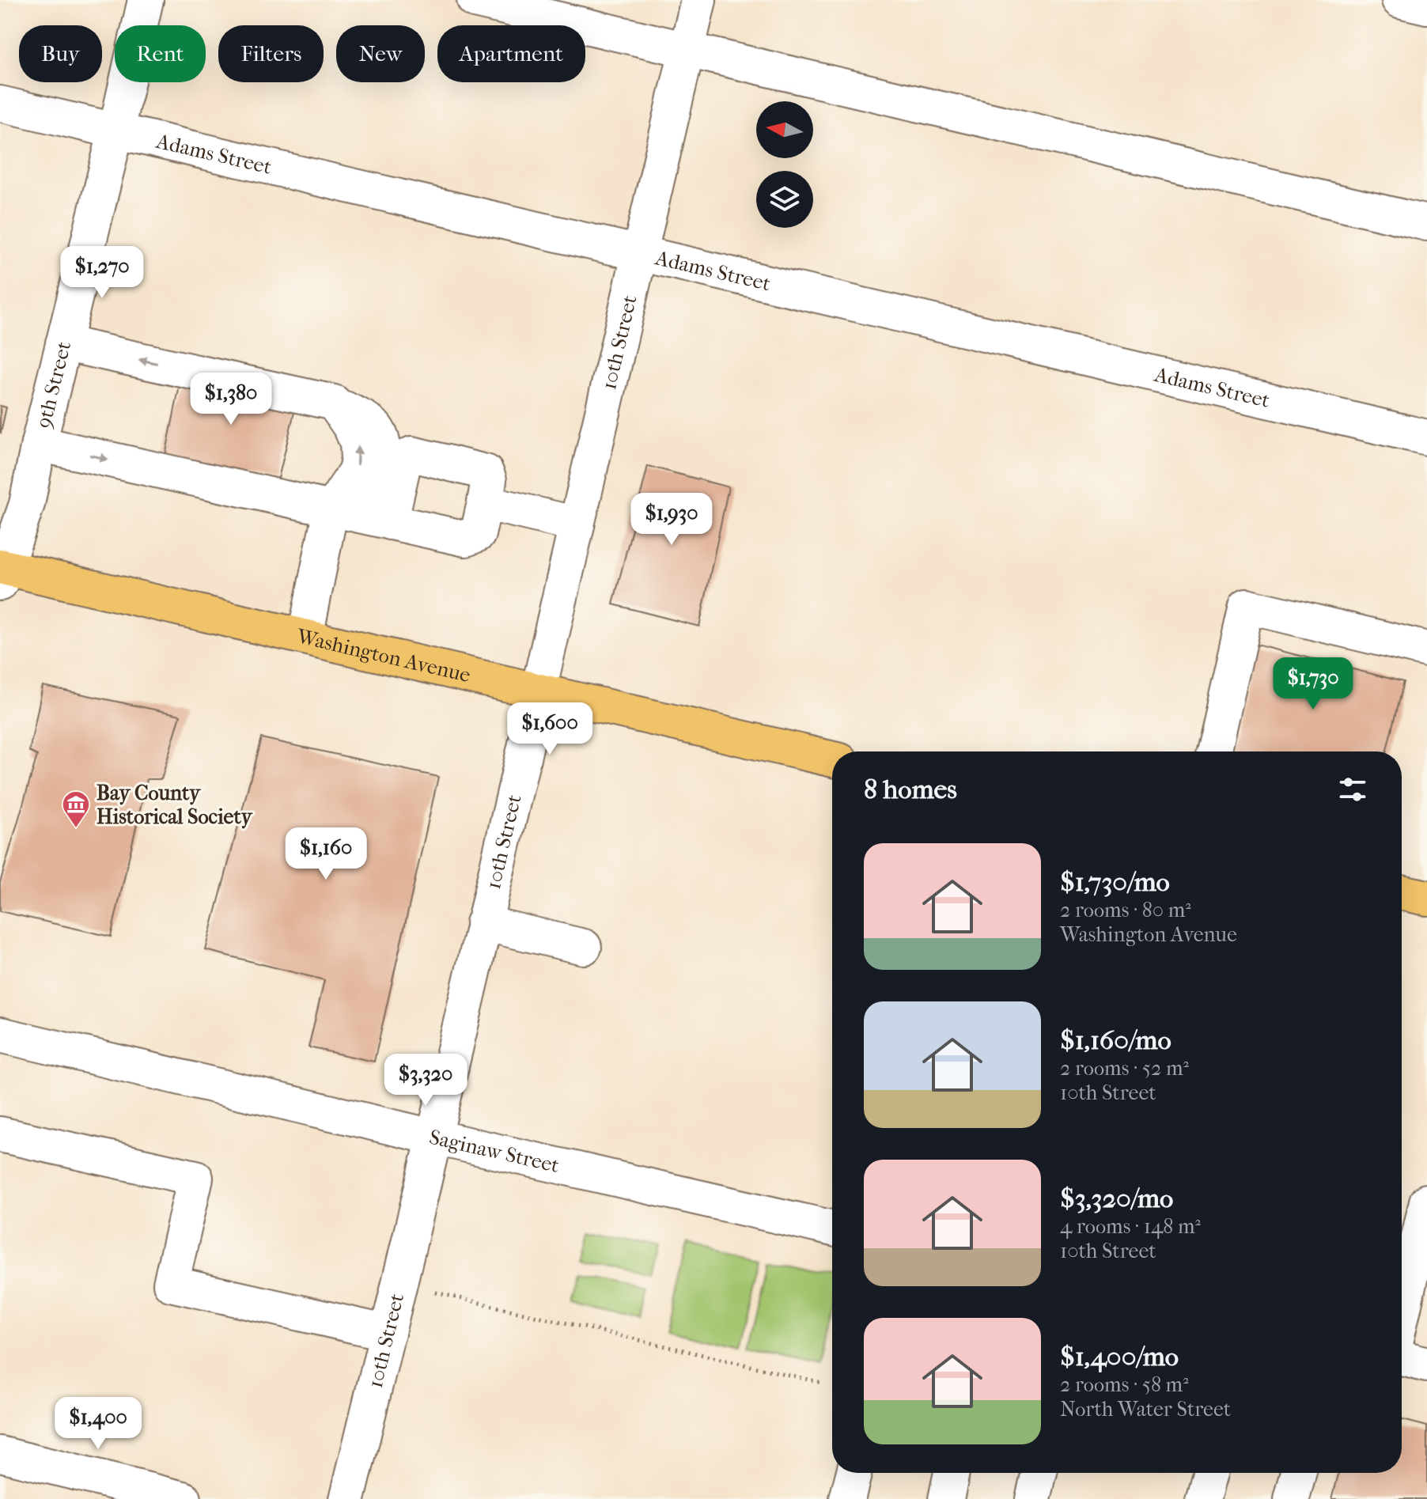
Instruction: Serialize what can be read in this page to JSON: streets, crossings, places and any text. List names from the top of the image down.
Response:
{
  "streets": {
    "main road": ["Washington Avenue"],
    "street": [
      "Adams Street",
      "10th Street",
      "9th Street",
      "Saginaw Street"
    ]
  },
  "crossings": [
    ["Adams Street", "10th Street"],
    ["Adams Street", "9th Street"],
    ["10th Street", "Washington Avenue"],
    ["10th Street", "Saginaw Street"],
    ["9th Street", "Washington Avenue"]
  ],
  "places": {
    "museum": ["Bay County Historical Society"]
  },
  "north": "left",
  "page": {
    "chip": [
      "Buy",
      "Rent",
      "Filters",
      "New",
      "Apartment"
    ],
    "price": [
      "$1,270",
      "$1,380",
      "$1,930",
      "$1,730",
      "$1,600",
      "$1,160",
      "$3,320",
      "$1,400"
    ],
    "heading": "8 homes",
    "list": [
      {
        "name": "$1,730/mo",
        "note": "2 rooms · 80 m² · Washington Avenue"
      },
      {
        "name": "$1,160/mo",
        "note": "2 rooms · 52 m² · 10th Street"
      },
      {
        "name": "$3,320/mo",
        "note": "4 rooms · 148 m² · 10th Street"
      },
      {
        "name": "$1,400/mo",
        "note": "2 rooms · 58 m² · North Water Street"
      }
    ]
  }
}
